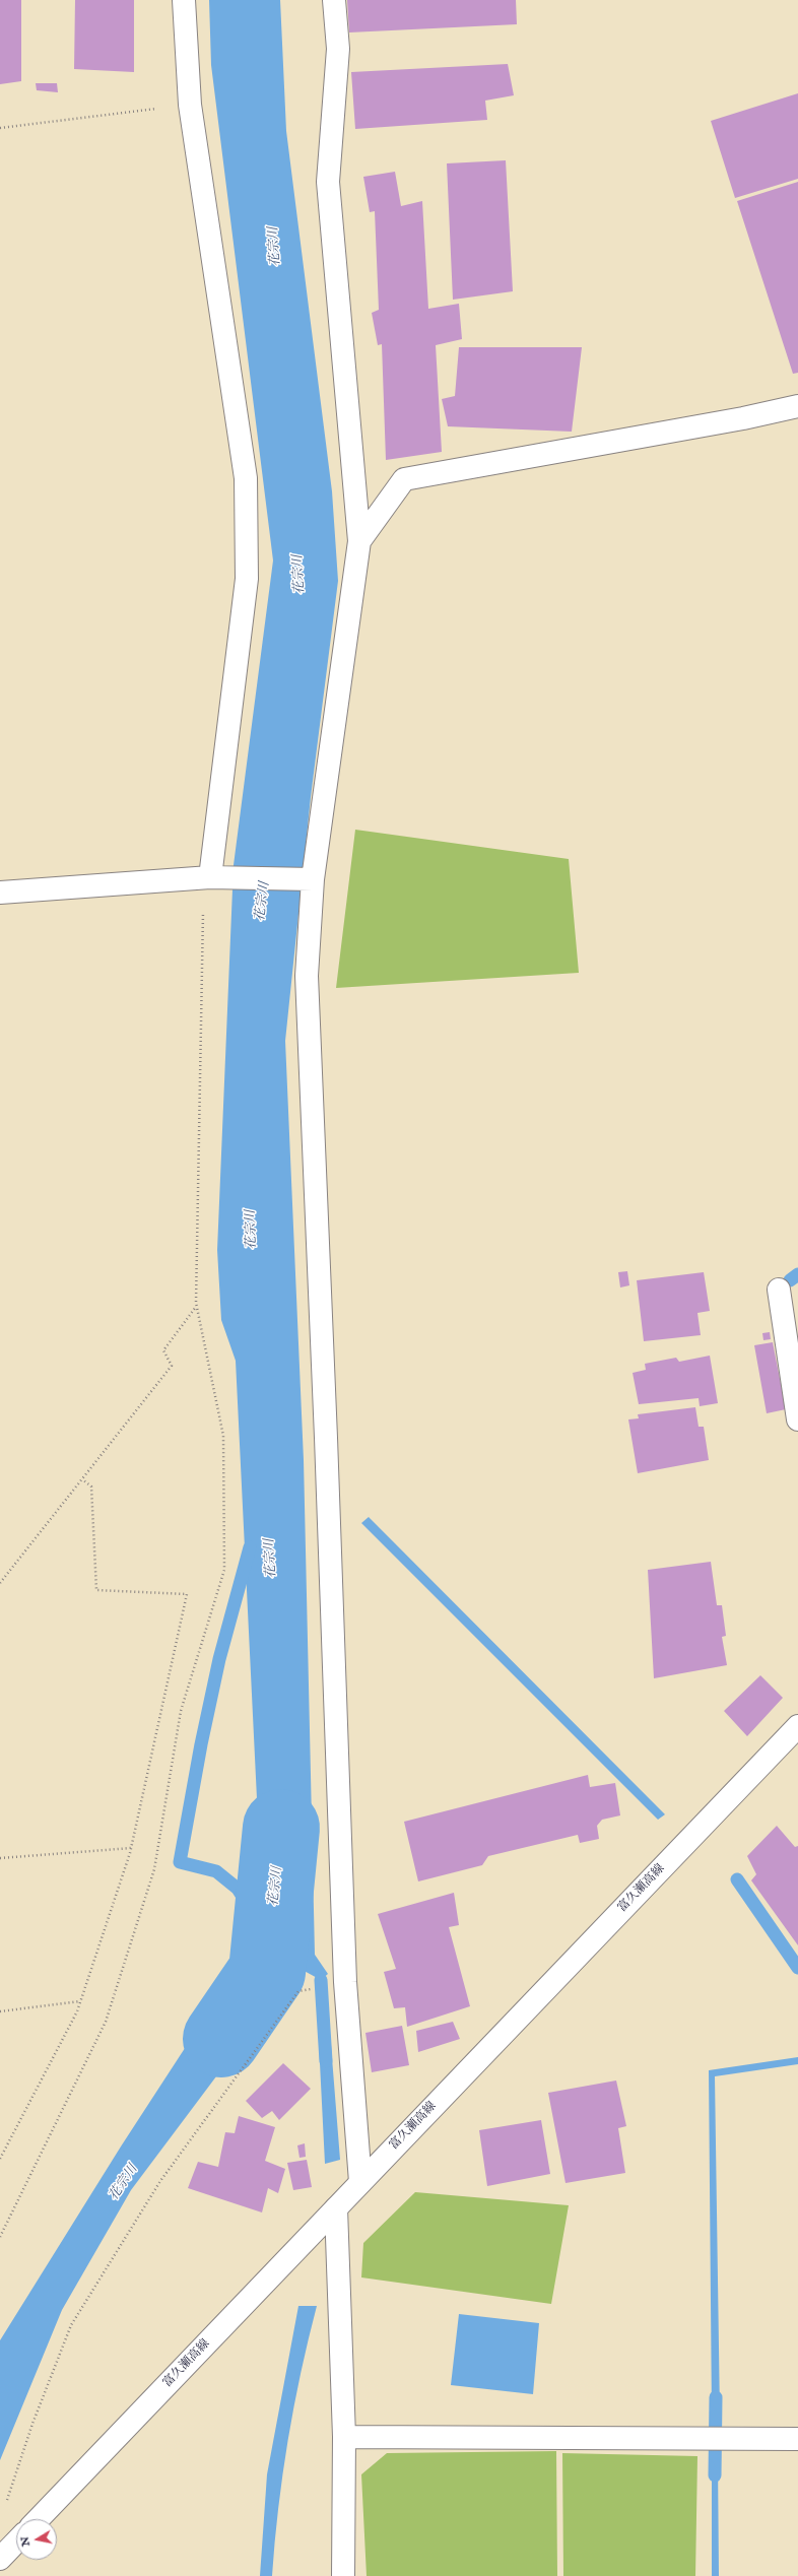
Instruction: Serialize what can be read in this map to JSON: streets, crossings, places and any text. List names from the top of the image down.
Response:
{
  "streets": {
    "street": ["富久瀬高線"]
  },
  "water": ["花宗川"],
  "north": "left"
}
